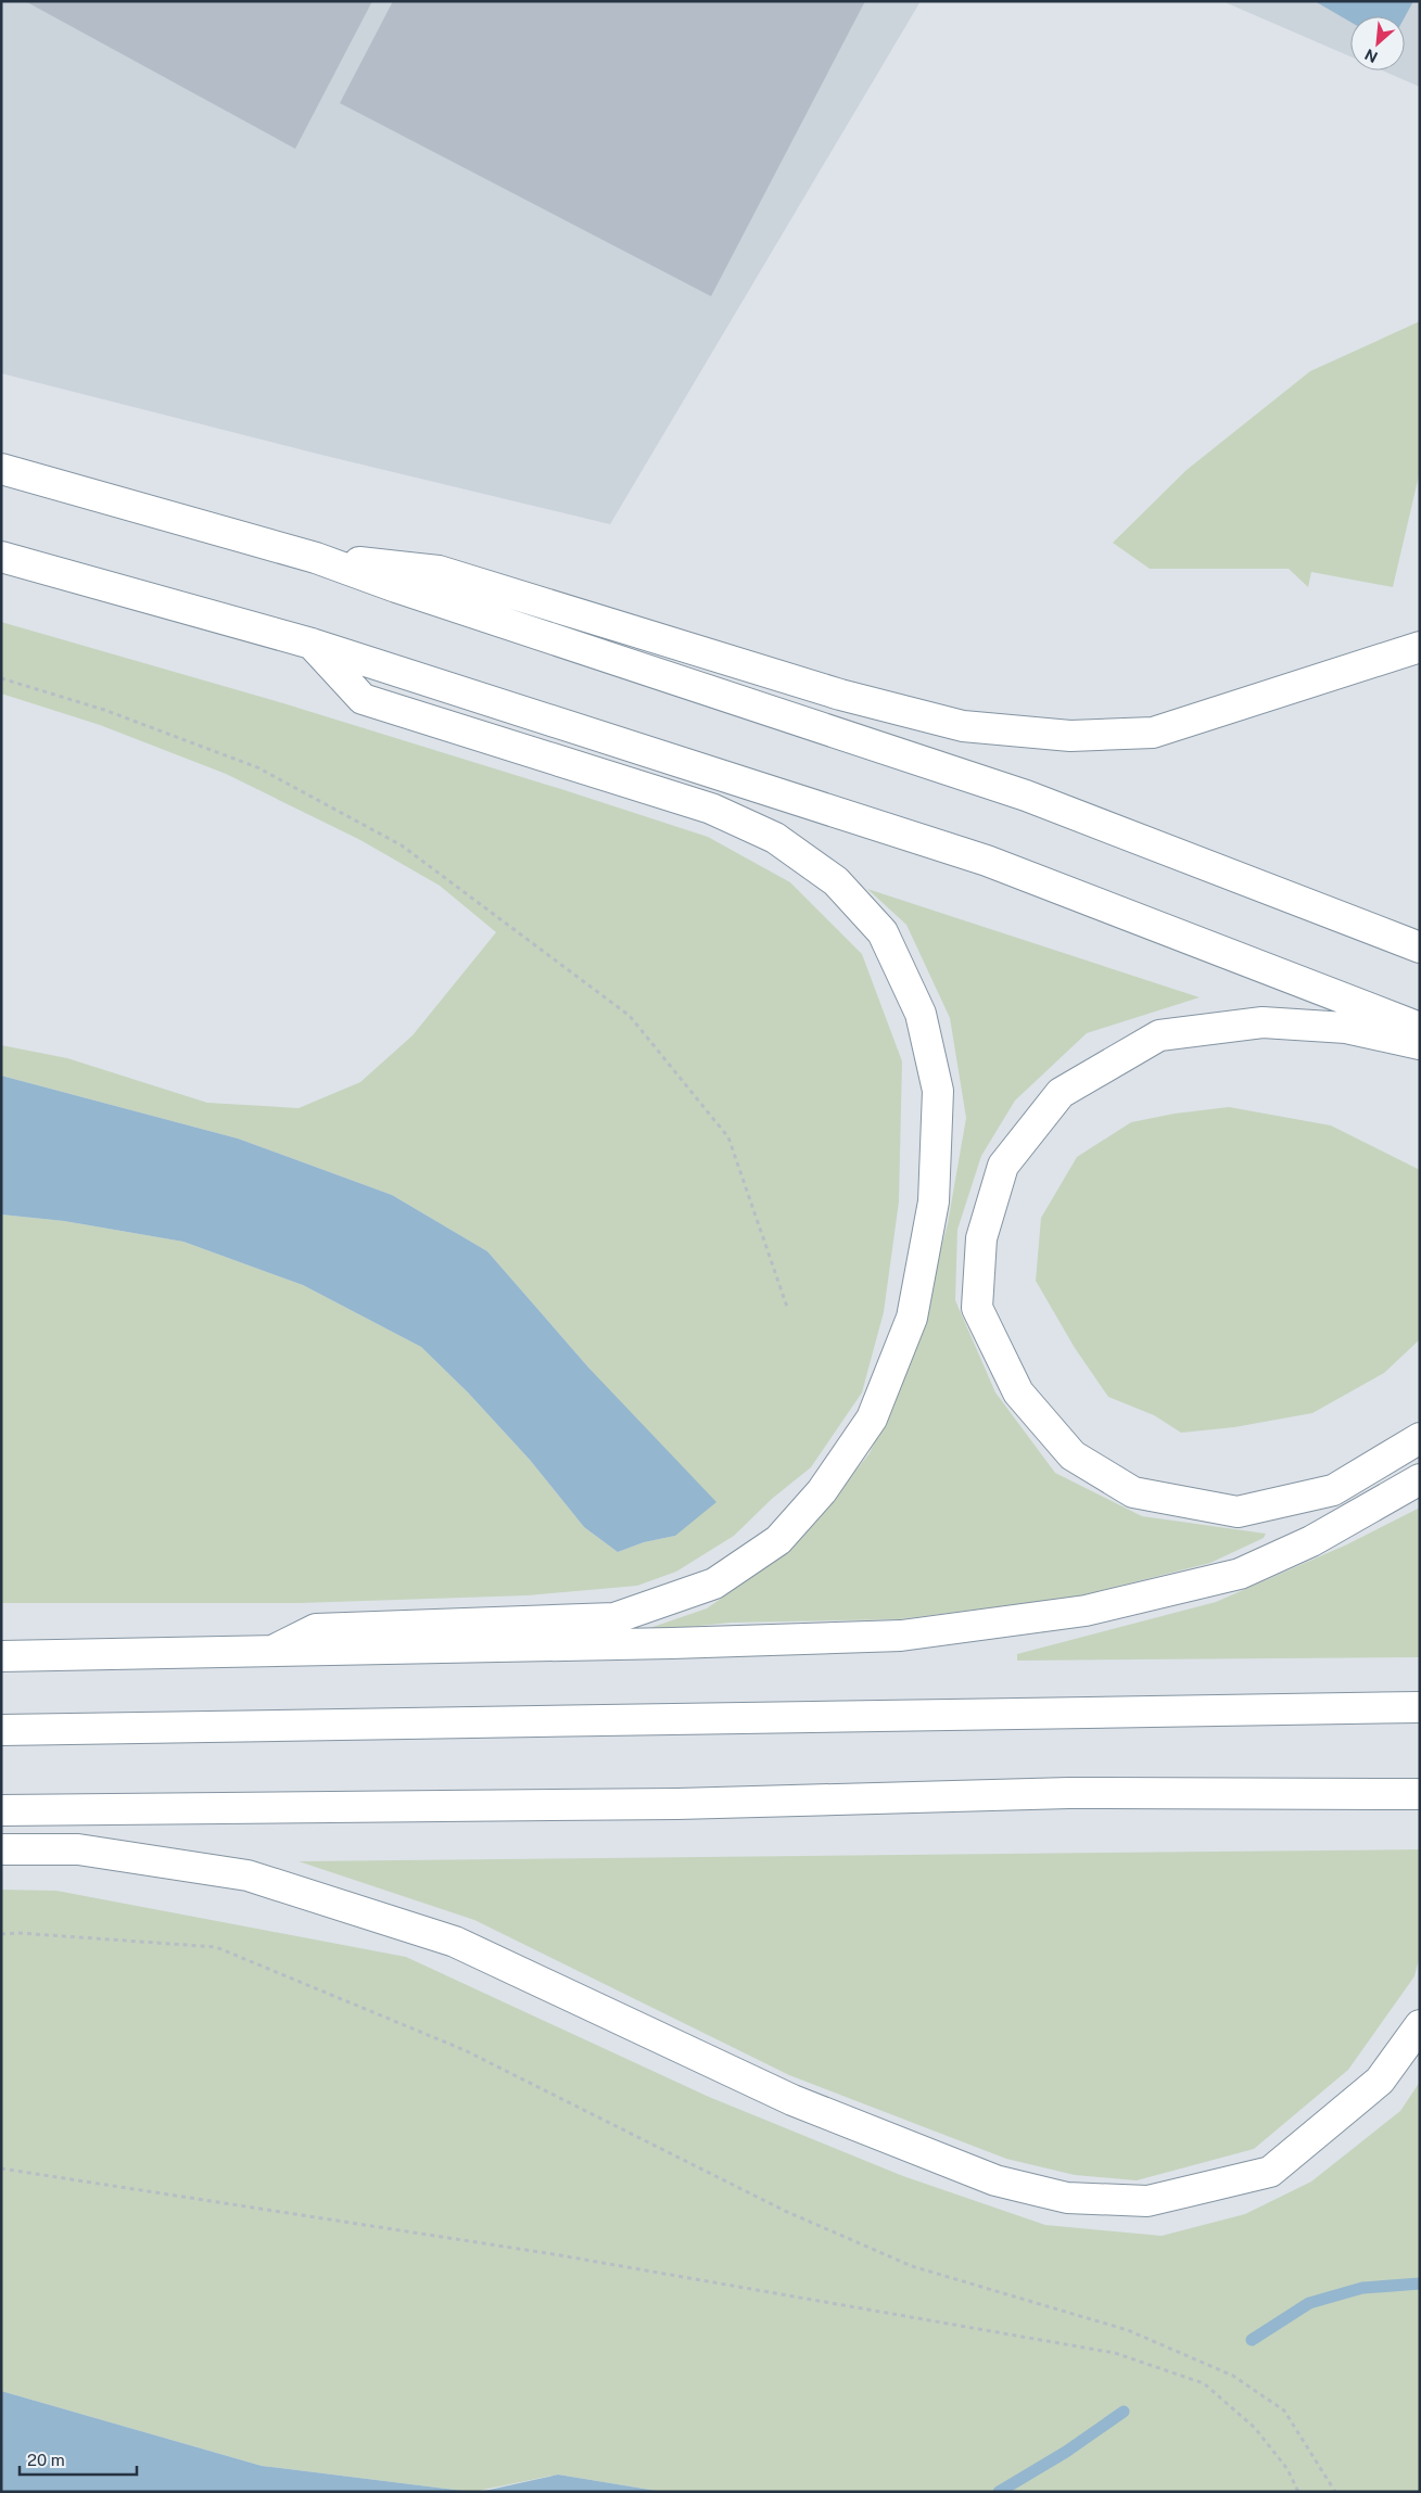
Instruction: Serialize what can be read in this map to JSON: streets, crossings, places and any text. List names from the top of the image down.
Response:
{
  "scale_bar": "20 m",
  "north": "bottom left"
}
